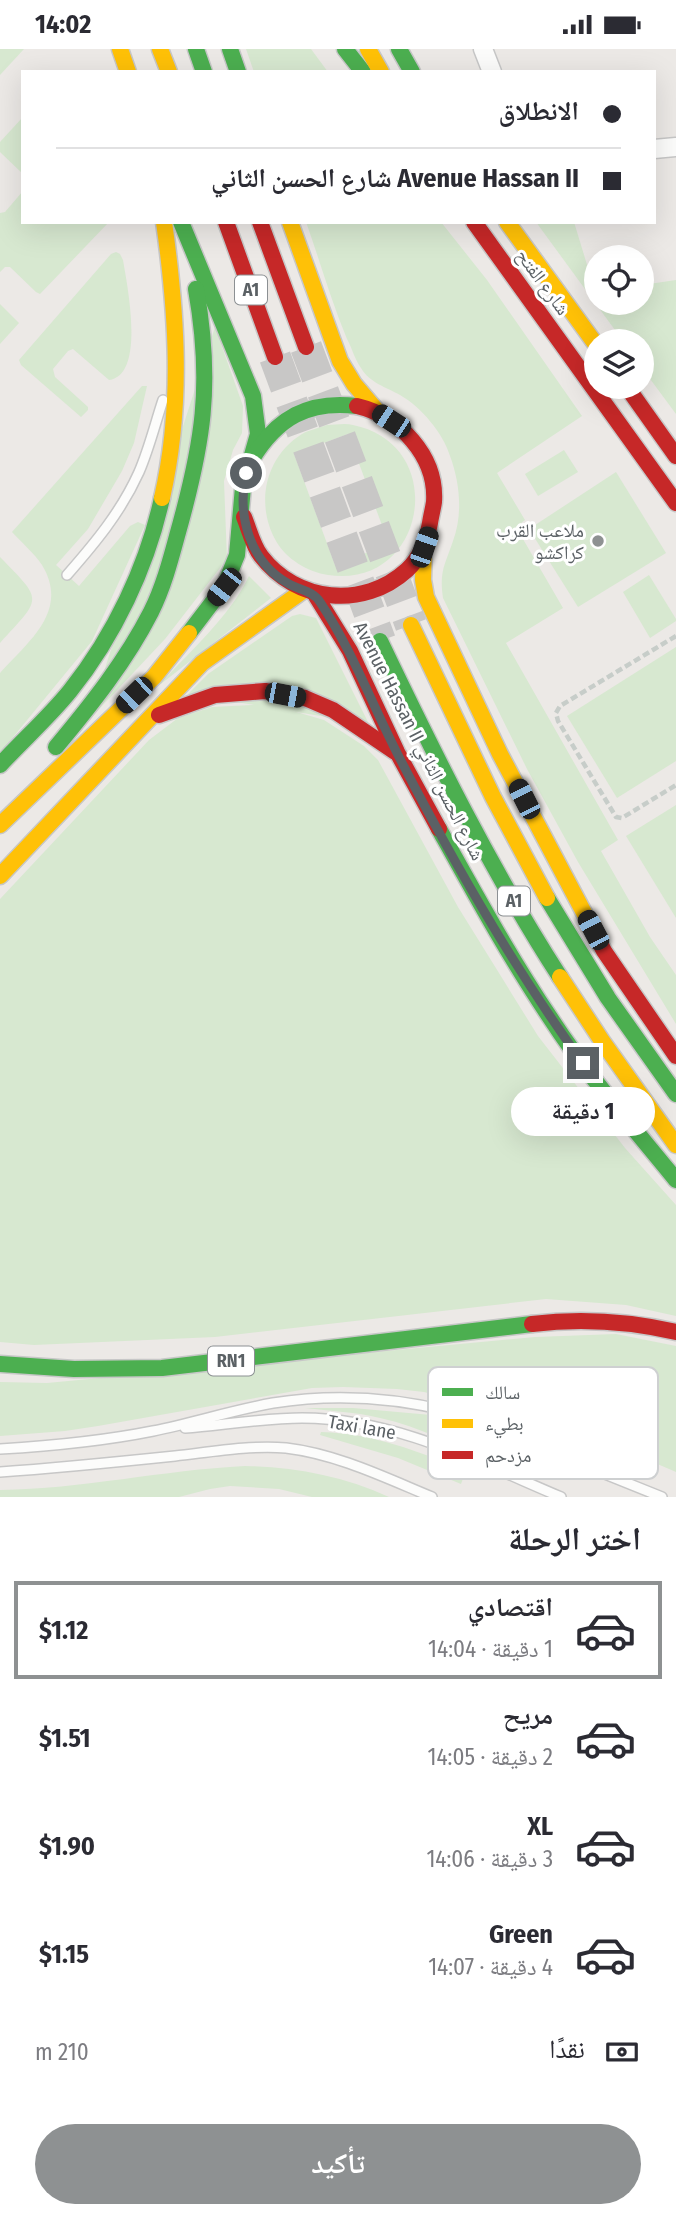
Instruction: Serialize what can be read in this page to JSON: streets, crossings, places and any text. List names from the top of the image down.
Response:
{
  "streets": {
    "main road": [
      "شارع الفتح",
      "A1",
      "Avenue Hassan II شارع الحسن الثاني",
      "RN1"
    ],
    "lane": ["Taxi lane"]
  },
  "places": ["ملاعب القرب كراكشو"],
  "legend": ["سالك", "بطيء", "مزدحم"],
  "page": {
    "status": "14:02",
    "banner": ["الانطلاق", "Avenue Hassan II شارع الحسن الثاني"],
    "bubble": "1 دقيقة",
    "heading": "اختر الرحلة",
    "list": [
      {
        "name": "اقتصادي",
        "note": "1 دقيقة · 14:04",
        "value": "$1.12"
      },
      {
        "name": "مريح",
        "note": "2 دقيقة · 14:05",
        "value": "$1.51"
      },
      {
        "name": "XL",
        "note": "3 دقيقة · 14:06",
        "value": "$1.90"
      },
      {
        "name": "Green",
        "note": "4 دقيقة · 14:07",
        "value": "$1.15"
      }
    ],
    "pay": ["نقدًا", "210 m"],
    "buttons": "تأكيد"
  }
}
